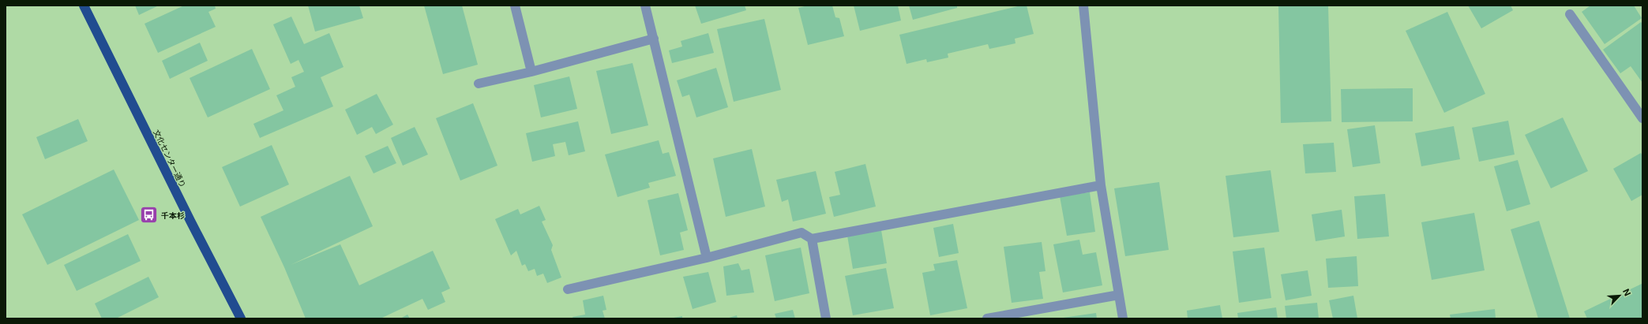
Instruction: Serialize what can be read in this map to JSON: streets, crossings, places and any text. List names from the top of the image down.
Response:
{
  "streets": {
    "highway": ["文化センター通り"]
  },
  "places": {
    "bus stop": ["千本杉"]
  },
  "north": "top right"
}
